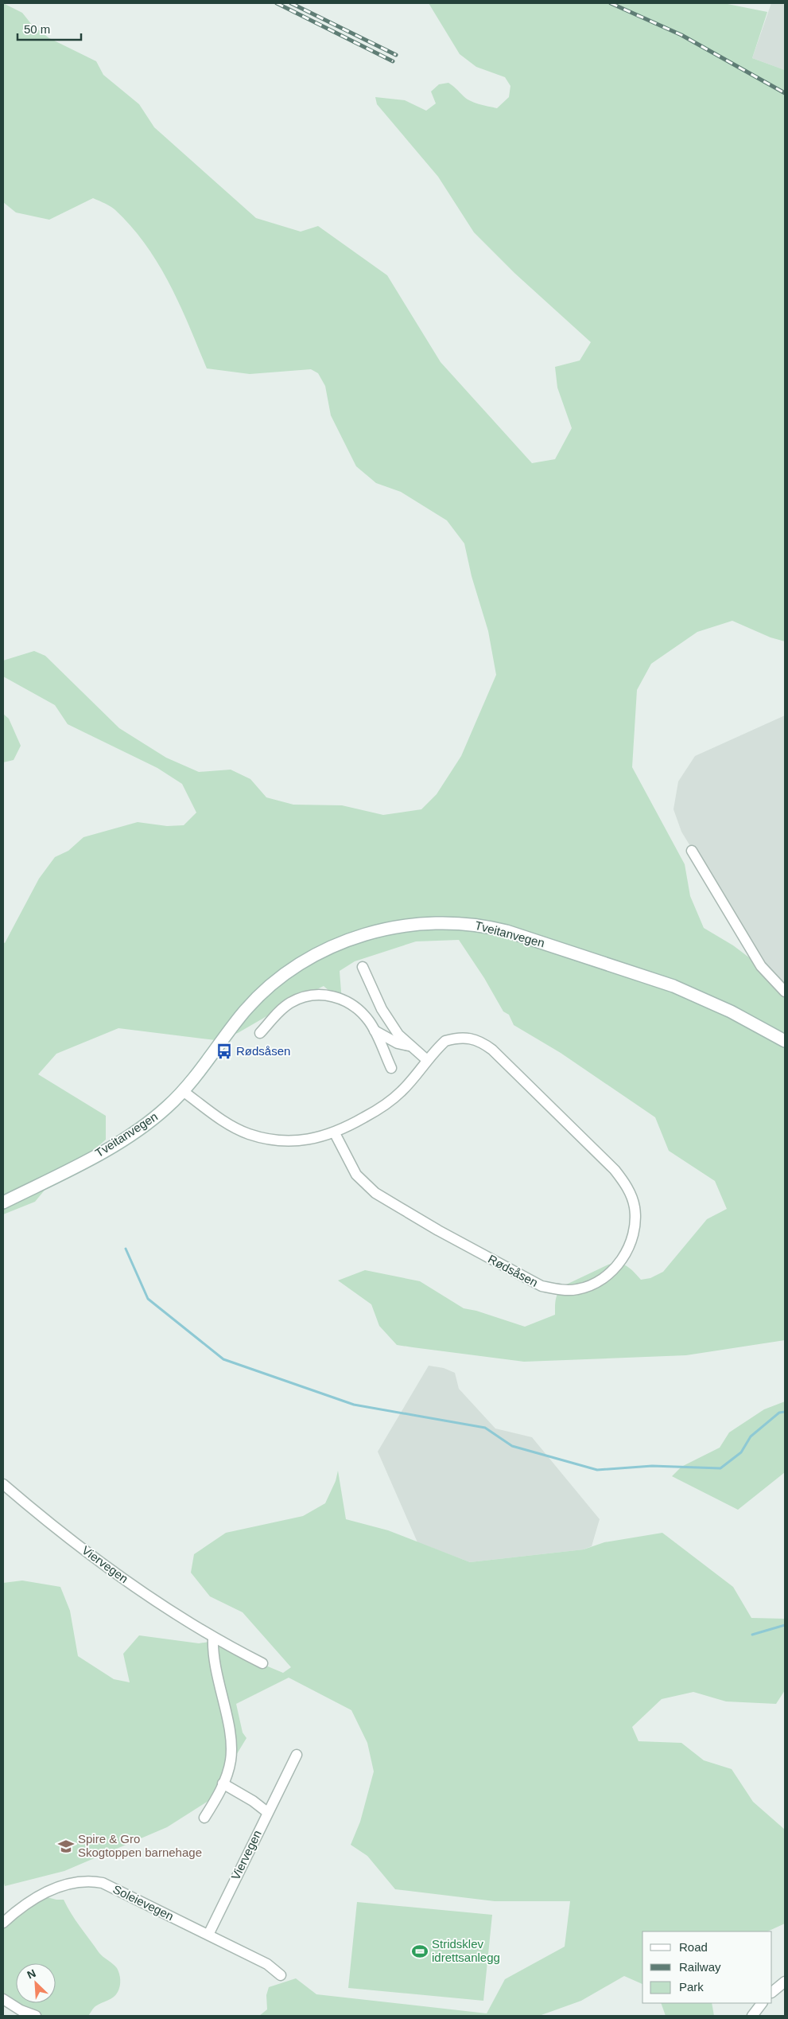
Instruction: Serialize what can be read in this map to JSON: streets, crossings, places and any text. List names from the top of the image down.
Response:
{
  "streets": {
    "main road": ["Tveitanvegen"],
    "street": ["Rødsåsen", "Viervegen", "Soleievegen"]
  },
  "crossings": [
    ["Tveitanvegen", "Rødsåsen"],
    ["Viervegen", "Soleievegen"]
  ],
  "places": {
    "bus stop": ["Rødsåsen"],
    "school or university": ["Spire & Gro Skogtoppen barnehage"],
    "sports": ["Stridsklev idrettsanlegg"]
  },
  "legend": ["Road", "Railway", "Park"],
  "scale_bar": "50 m",
  "north": "top left"
}
